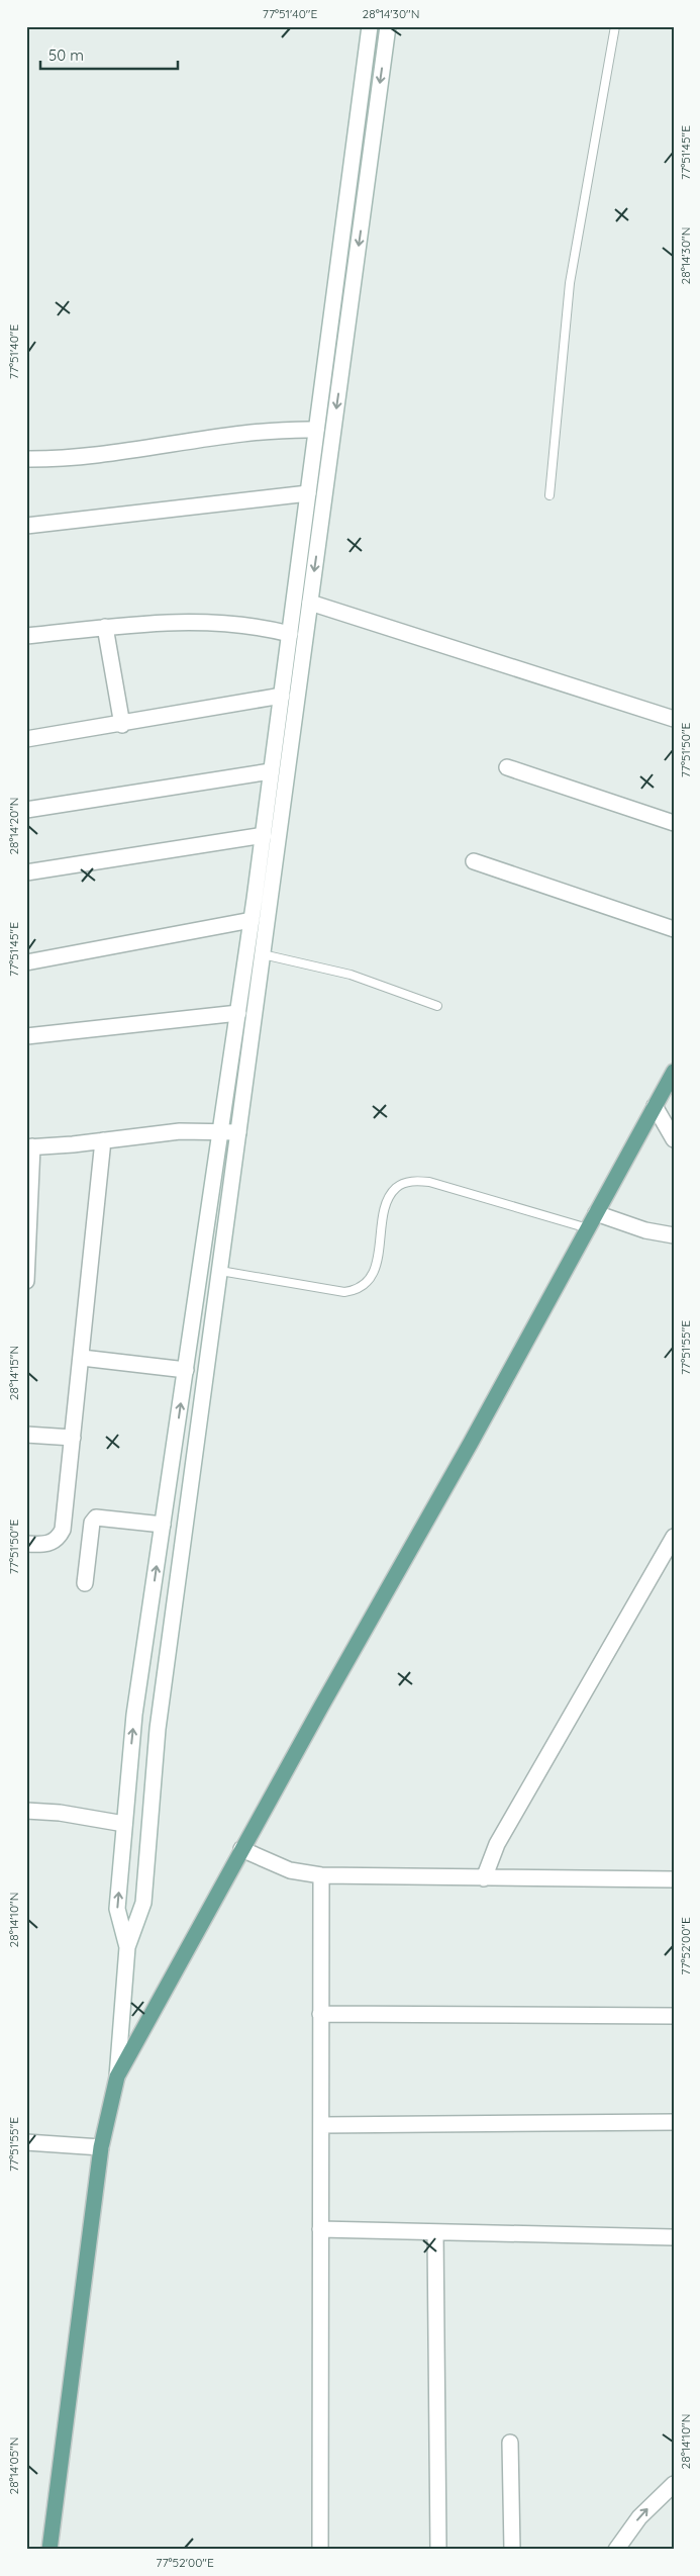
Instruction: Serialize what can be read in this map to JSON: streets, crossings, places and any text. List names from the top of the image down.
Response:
{
  "scale_bar": "50 m",
  "coordinates": [
    "77°51'40\"E",
    "28°14'30\"N",
    "77°51'45\"E",
    "77°51'50\"E",
    "28°14'20\"N",
    "77°51'55\"E",
    "28°14'15\"N",
    "28°14'10\"N",
    "77°52'00\"E",
    "28°14'05\"N"
  ]
}
